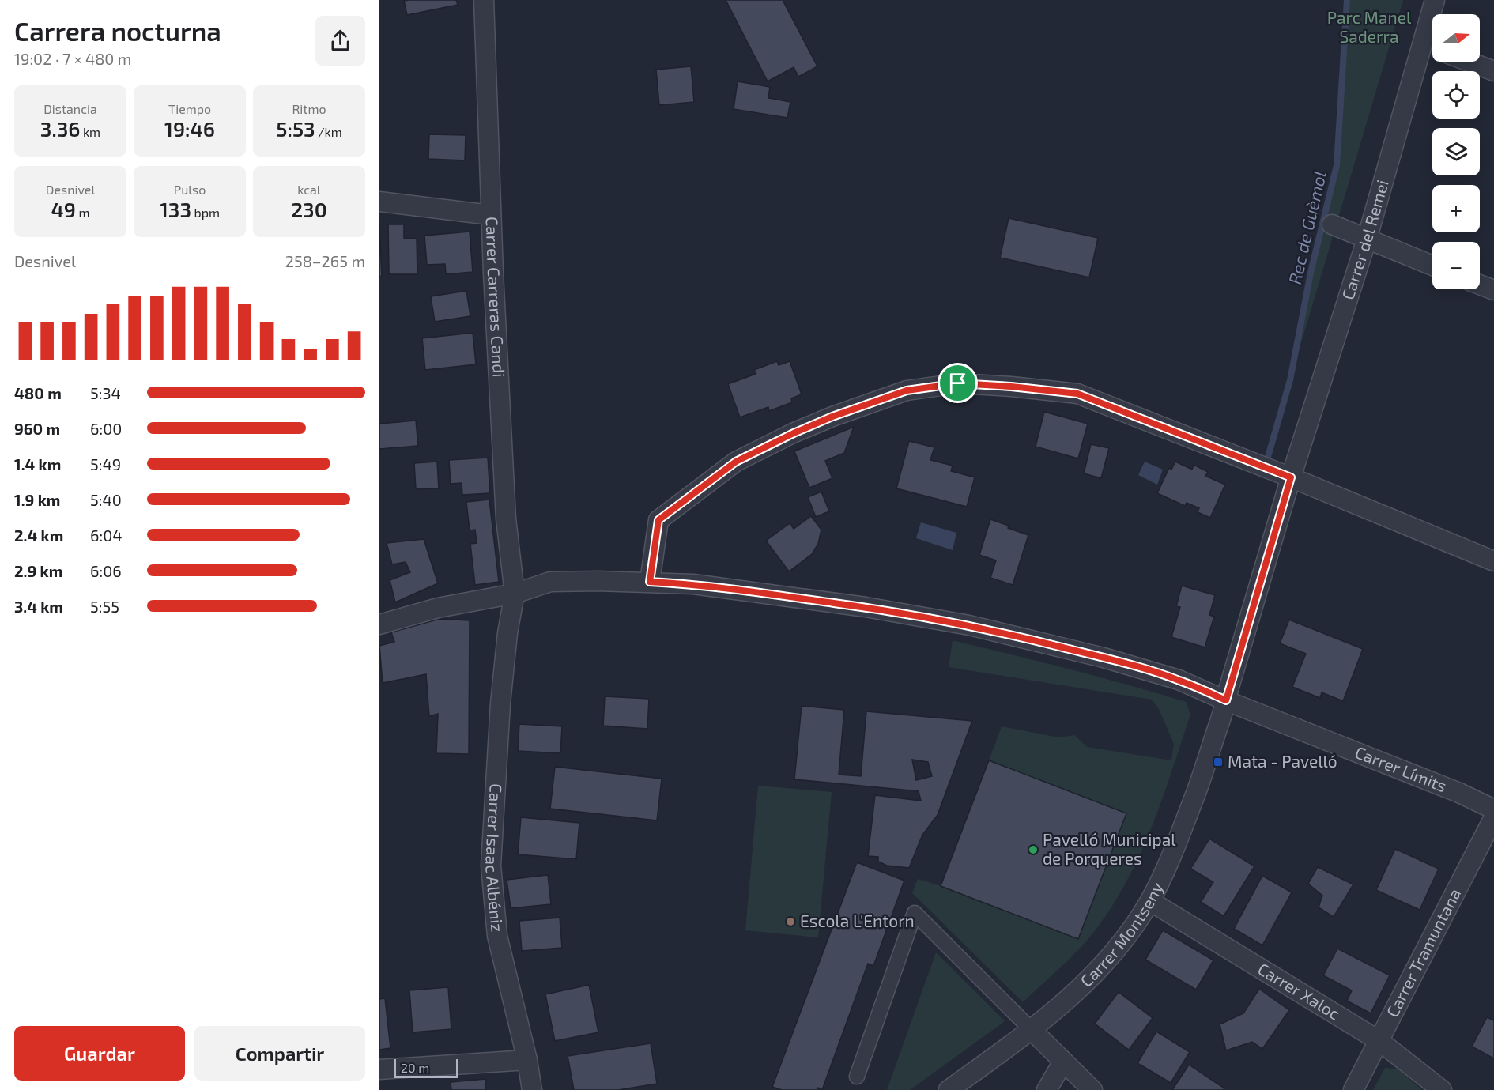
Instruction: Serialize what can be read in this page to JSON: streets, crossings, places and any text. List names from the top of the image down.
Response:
{
  "streets": {
    "street": [
      "Carrer del Remei",
      "Carrer Carreras Candi",
      "Carrer Límits",
      "Carrer Isaac Albéniz",
      "Carrer Montseny",
      "Carrer Tramuntana",
      "Carrer Xaloc"
    ]
  },
  "crossings": [
    ["Carrer del Remei", "Carrer Montseny"],
    ["Carrer Carreras Candi", "Carrer Límits"],
    ["Carrer Carreras Candi", "Carrer Isaac Albéniz"],
    ["Carrer Límits", "Carrer Isaac Albéniz"],
    ["Carrer Límits", "Carrer Montseny"],
    ["Carrer Montseny", "Carrer Xaloc"],
    ["Carrer Tramuntana", "Carrer Xaloc"]
  ],
  "water": ["Rec de Guèmol"],
  "parks": ["Parc Manel Saderra"],
  "places": {
    "transit": ["Mata - Pavelló"],
    "other": ["Pavelló Municipal de Porqueres", "Escola L'Entorn"]
  },
  "scale_bar": "20 m",
  "north": "right",
  "page": {
    "heading": ["Carrera nocturna", "19:02 · 7 × 480 m"],
    "map_buttons": ["+", "−"],
    "stats": [
      ["Distancia", "3.36 km"],
      ["Tiempo", "19:46"],
      ["Ritmo", "5:53 /km"],
      ["Desnivel", "49 m"],
      ["Pulso", "133 bpm"],
      ["kcal", "230"]
    ],
    "chart": ["Desnivel", "258–265 m"],
    "list": [
      {
        "name": "480 m",
        "note": "5:34"
      },
      {
        "name": "960 m",
        "note": "6:00"
      },
      {
        "name": "1.4 km",
        "note": "5:49"
      },
      {
        "name": "1.9 km",
        "note": "5:40"
      },
      {
        "name": "2.4 km",
        "note": "6:04"
      },
      {
        "name": "2.9 km",
        "note": "6:06"
      },
      {
        "name": "3.4 km",
        "note": "5:55"
      }
    ],
    "buttons": ["Guardar", "Compartir"],
    "scale": "20 m"
  }
}
